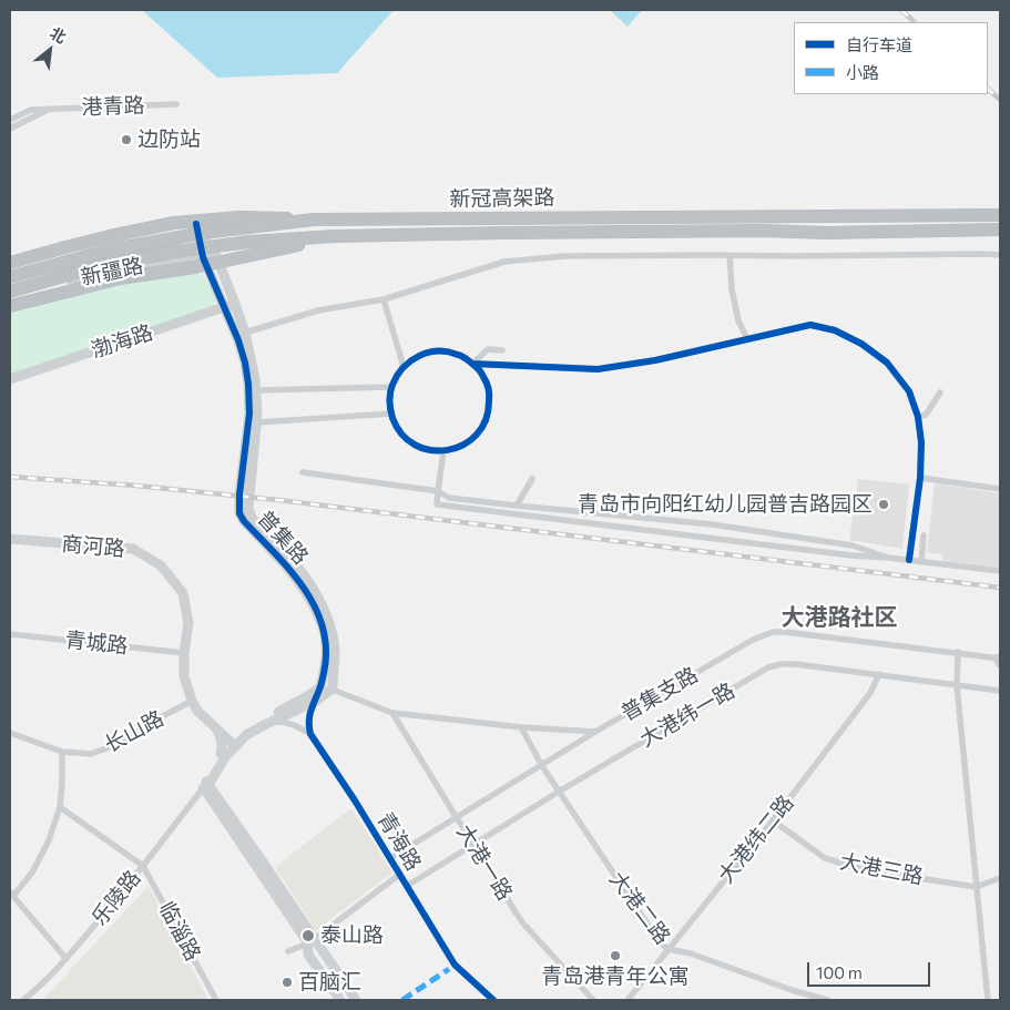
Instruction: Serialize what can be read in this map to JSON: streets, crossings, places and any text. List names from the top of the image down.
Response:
{
  "streets": {
    "highway": ["新冠高架路"],
    "street": [
      "港青路",
      "新疆路",
      "渤海路",
      "普集路",
      "商河路",
      "青城路",
      "普集支路",
      "大港纬一路",
      "长山路",
      "大港纬二路",
      "青海路",
      "大港一路",
      "大港三路",
      "乐陵路",
      "大港二路",
      "临淄路"
    ]
  },
  "crossings": [
    ["新疆路", "普集路"],
    ["渤海路", "普集路"],
    ["普集路", "乐陵路"],
    ["商河路", "青城路"],
    ["商河路", "长山路"],
    ["商河路", "乐陵路"],
    ["大港纬一路", "大港纬二路"],
    ["大港纬一路", "青海路"],
    ["大港纬一路", "大港一路"],
    ["大港纬一路", "大港二路"],
    ["大港纬二路", "大港三路"],
    ["大港纬二路", "大港二路"],
    ["乐陵路", "临淄路"]
  ],
  "districts": ["大港路社区"],
  "places": [
    "边防站",
    "青岛市向阳红幼儿园普吉路园区",
    "泰山路",
    "青岛港青年公寓",
    "百脑汇"
  ],
  "legend": ["自行车道", "小路"],
  "scale_bar": "100 m",
  "north": "top right"
}
